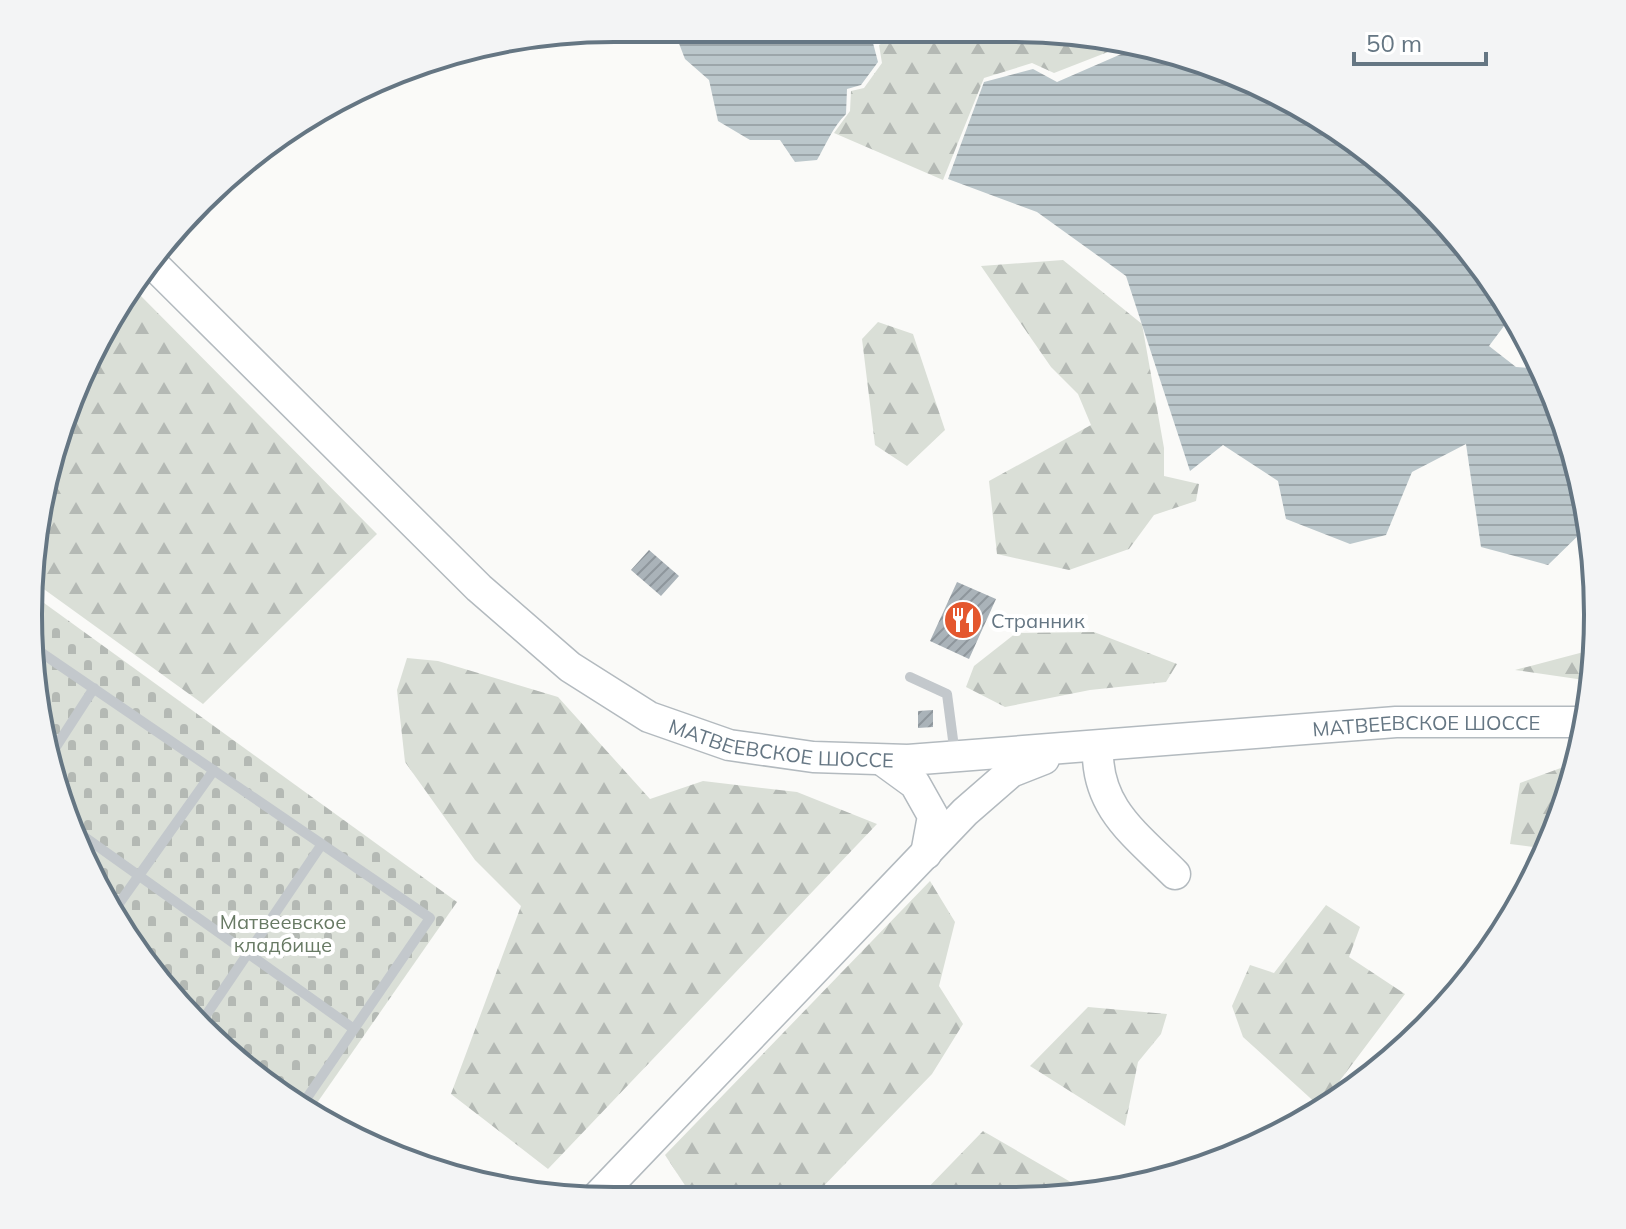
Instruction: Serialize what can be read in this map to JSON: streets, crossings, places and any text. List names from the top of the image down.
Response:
{
  "streets": {
    "main road": ["МАТВЕЕВСКОЕ ШОССЕ"]
  },
  "parks": ["Матвеевское кладбище"],
  "places": {
    "restaurant": ["Странник"]
  },
  "scale_bar": "50 m"
}
